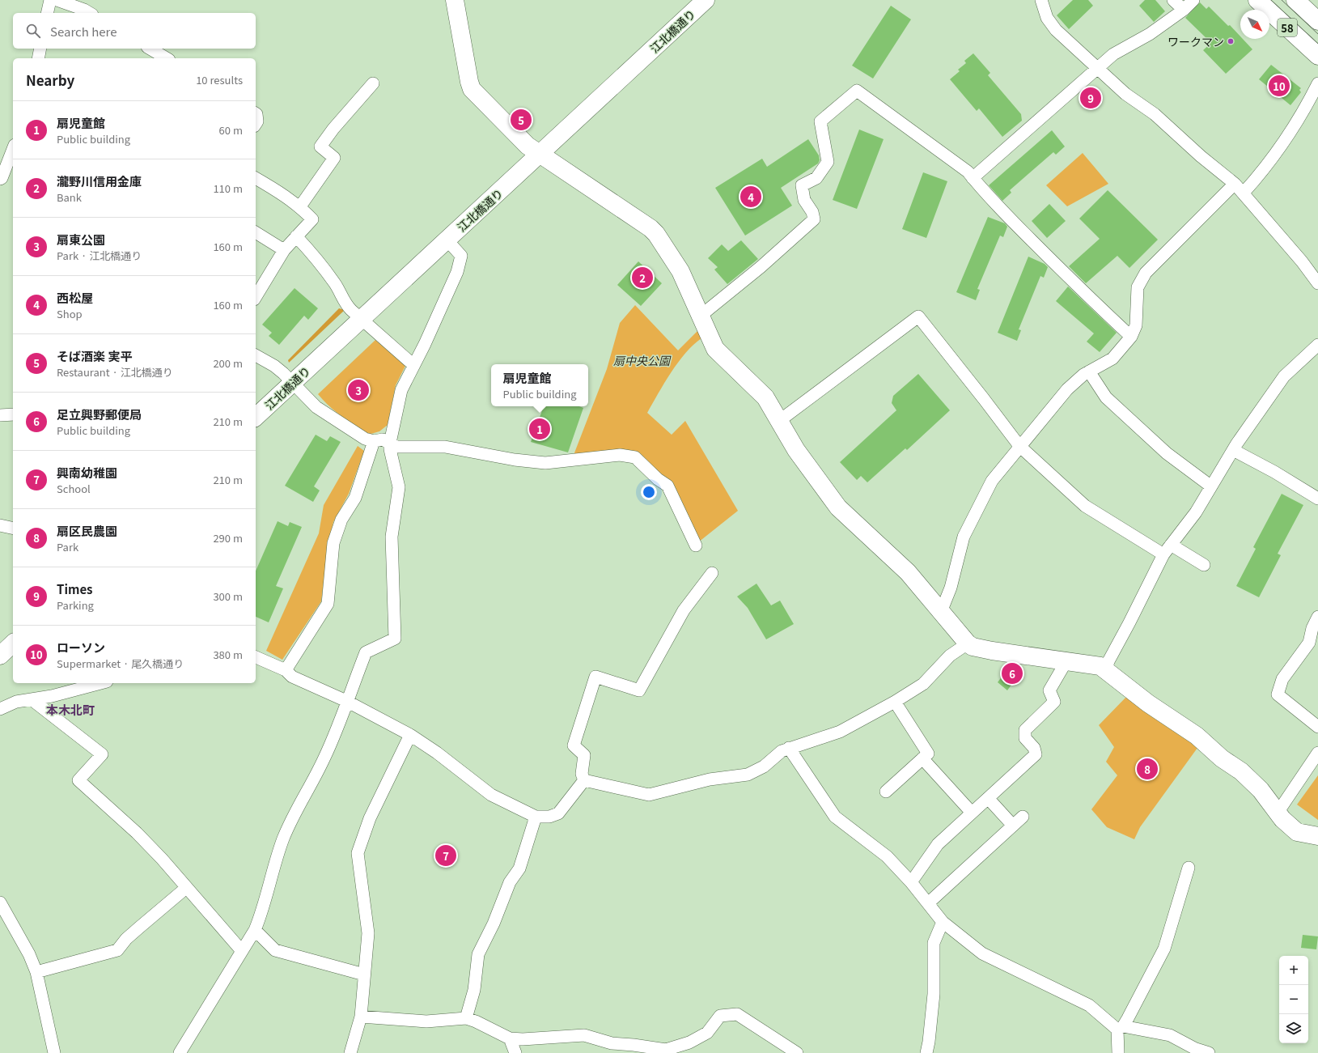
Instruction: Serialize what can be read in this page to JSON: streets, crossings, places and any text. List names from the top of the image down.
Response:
{
  "streets": {
    "street": ["58", "江北橋通り"]
  },
  "districts": ["本木北町"],
  "parks": ["扇中央公園"],
  "places": ["ワークマン"],
  "north": "bottom right",
  "page": {
    "search": "Search here",
    "heading": ["Nearby", "10 results"],
    "pins": [
      "10",
      "9",
      "5",
      "4",
      "2",
      "3",
      "1",
      "6",
      "8",
      "7"
    ],
    "list": [
      {
        "mark": "1",
        "name": "扇児童館",
        "note": "Public building",
        "value": "60 m"
      },
      {
        "mark": "2",
        "name": "瀧野川信用金庫",
        "note": "Bank",
        "value": "110 m"
      },
      {
        "mark": "3",
        "name": "扇東公園",
        "note": "Park · 江北橋通り",
        "value": "160 m"
      },
      {
        "mark": "4",
        "name": "西松屋",
        "note": "Shop",
        "value": "160 m"
      },
      {
        "mark": "5",
        "name": "そば酒楽 実平",
        "note": "Restaurant · 江北橋通り",
        "value": "200 m"
      },
      {
        "mark": "6",
        "name": "足立興野郵便局",
        "note": "Public building",
        "value": "210 m"
      },
      {
        "mark": "7",
        "name": "興南幼稚園",
        "note": "School",
        "value": "210 m"
      },
      {
        "mark": "8",
        "name": "扇区民農園",
        "note": "Park",
        "value": "290 m"
      },
      {
        "mark": "9",
        "name": "Times",
        "note": "Parking",
        "value": "300 m"
      },
      {
        "mark": "10",
        "name": "ローソン",
        "note": "Supermarket · 尾久橋通り",
        "value": "380 m"
      }
    ],
    "popup": ["扇児童館", "Public building"],
    "map_buttons": ["+", "−"]
  }
}
